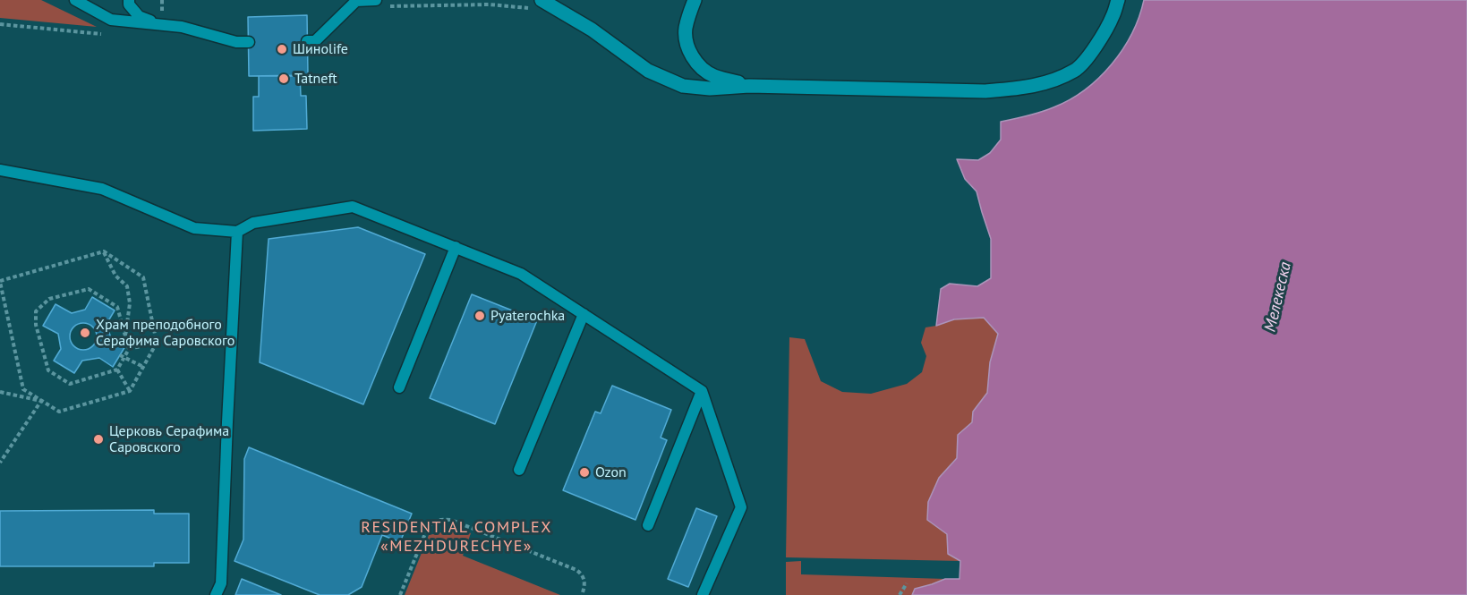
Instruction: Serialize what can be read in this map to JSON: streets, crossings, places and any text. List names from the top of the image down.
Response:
{
  "districts": ["RESIDENTIAL COMPLEX «MEZHDURECHYE»"],
  "water": ["Мелекеска"],
  "places": [
    "Шиноlife",
    "Tatneft",
    "Pyaterochka",
    "Храм преподобного Серафима Саровского",
    "Церковь Серафима Саровского",
    "Ozon"
  ]
}
